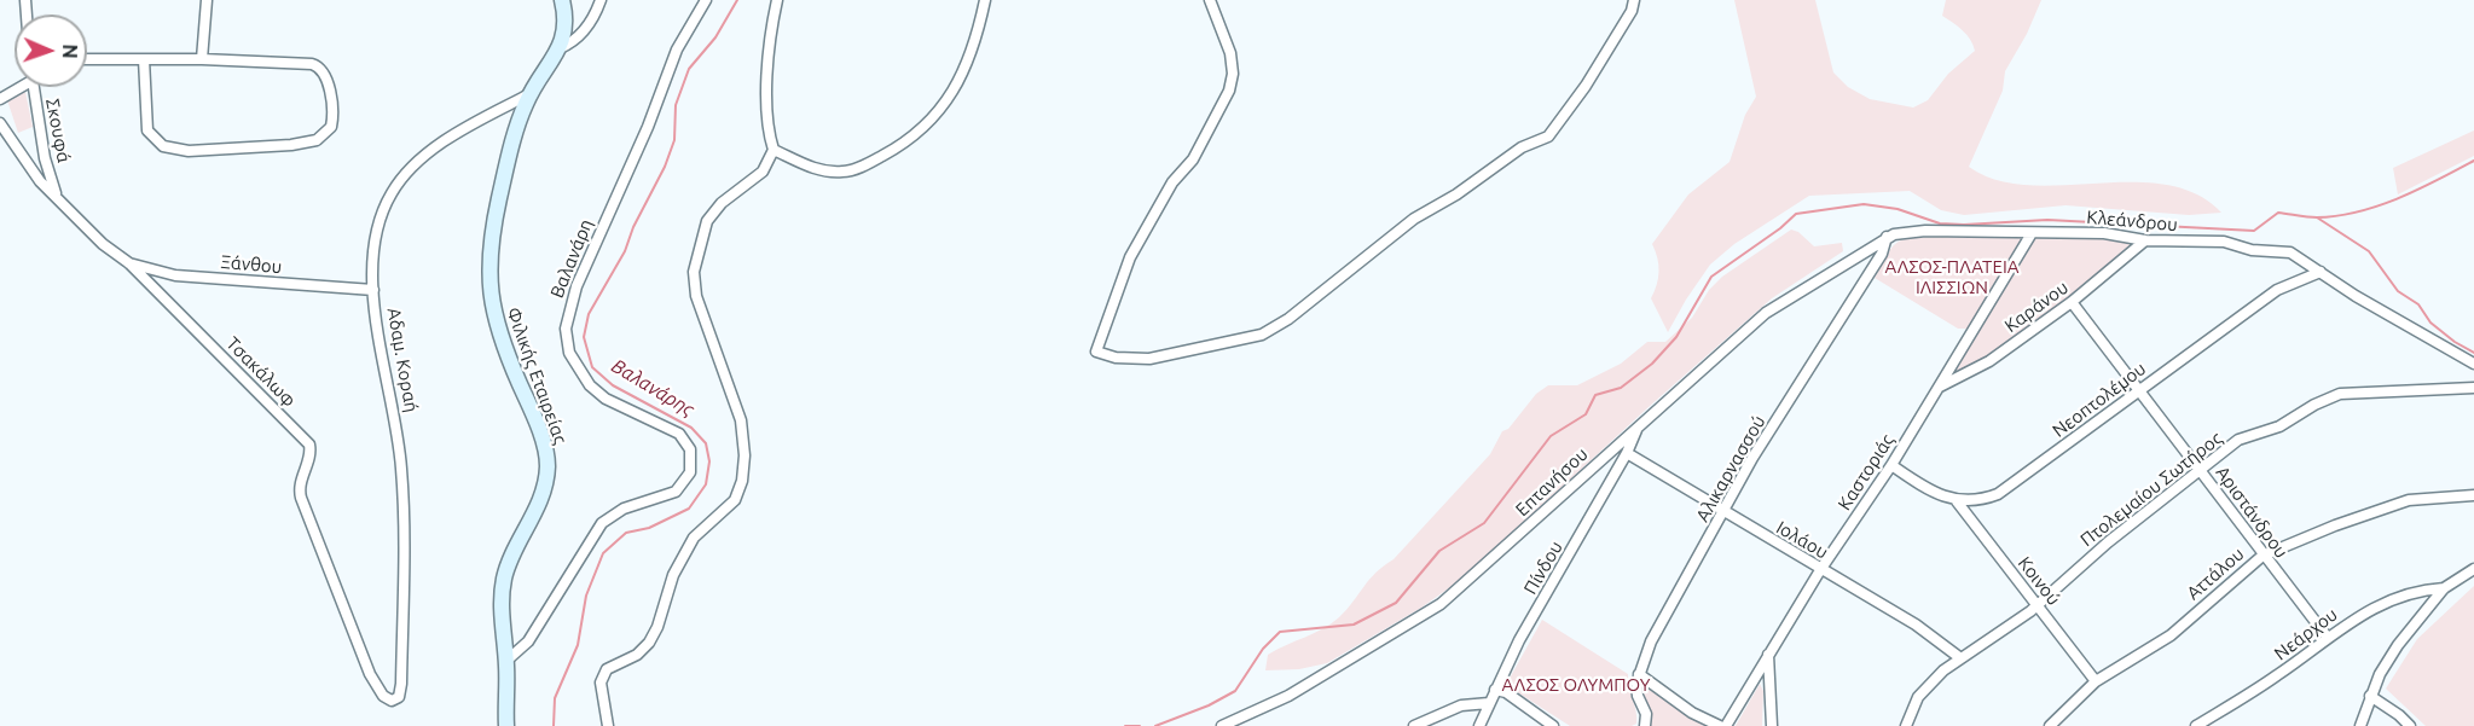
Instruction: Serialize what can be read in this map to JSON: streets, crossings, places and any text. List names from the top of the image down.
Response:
{
  "streets": {
    "main road": ["Φιλικής Εταιρείας"],
    "street": [
      "Σκουφά",
      "Κλεάνδρου",
      "Βαλανάρη",
      "Ξάνθου",
      "Καράνου",
      "Αδαμ. Κοραή",
      "Τσακάλωφ",
      "Νεοπτολέμου",
      "Αλικαρνασσού",
      "Καστοριάς",
      "Επτανήσου",
      "Πτολεμαίου Σωτήρος",
      "Αριστάνδρου",
      "Ιολάου",
      "Πίνδου",
      "Αττάλου",
      "Κοινού",
      "Νεάρχου"
    ]
  },
  "crossings": [
    ["Σκουφά", "Τσακάλωφ"],
    ["Κλεάνδρου", "Καράνου"],
    ["Κλεάνδρου", "Νεοπτολέμου"],
    ["Κλεάνδρου", "Αλικαρνασσού"],
    ["Κλεάνδρου", "Καστοριάς"],
    ["Κλεάνδρου", "Επτανήσου"],
    ["Βαλανάρη", "Φιλικής Εταιρείας"],
    ["Ξάνθου", "Αδαμ. Κοραή"],
    ["Ξάνθου", "Τσακάλωφ"],
    ["Καράνου", "Καστοριάς"],
    ["Καράνου", "Αριστάνδρου"],
    ["Αδαμ. Κοραή", "Τσακάλωφ"],
    ["Αδαμ. Κοραή", "Φιλικής Εταιρείας"],
    ["Νεοπτολέμου", "Αριστάνδρου"],
    ["Νεοπτολέμου", "Κοινού"],
    ["Αλικαρνασσού", "Επτανήσου"],
    ["Αλικαρνασσού", "Ιολάου"],
    ["Καστοριάς", "Ιολάου"],
    ["Επτανήσου", "Πίνδου"],
    ["Πτολεμαίου Σωτήρος", "Αριστάνδρου"],
    ["Πτολεμαίου Σωτήρος", "Ιολάου"],
    ["Πτολεμαίου Σωτήρος", "Κοινού"],
    ["Αριστάνδρου", "Αττάλου"],
    ["Αριστάνδρου", "Νεάρχου"],
    ["Ιολάου", "Πίνδου"],
    ["Αττάλου", "Κοινού"]
  ],
  "water": ["Βαλανάρης"],
  "parks": ["ΑΛΣΟΣ-ΠΛΑΤΕΙΑ ΙΛΙΣΣΙΩΝ", "ΑΛΣΟΣ ΟΛΥΜΠΟΥ"],
  "north": "right"
}
